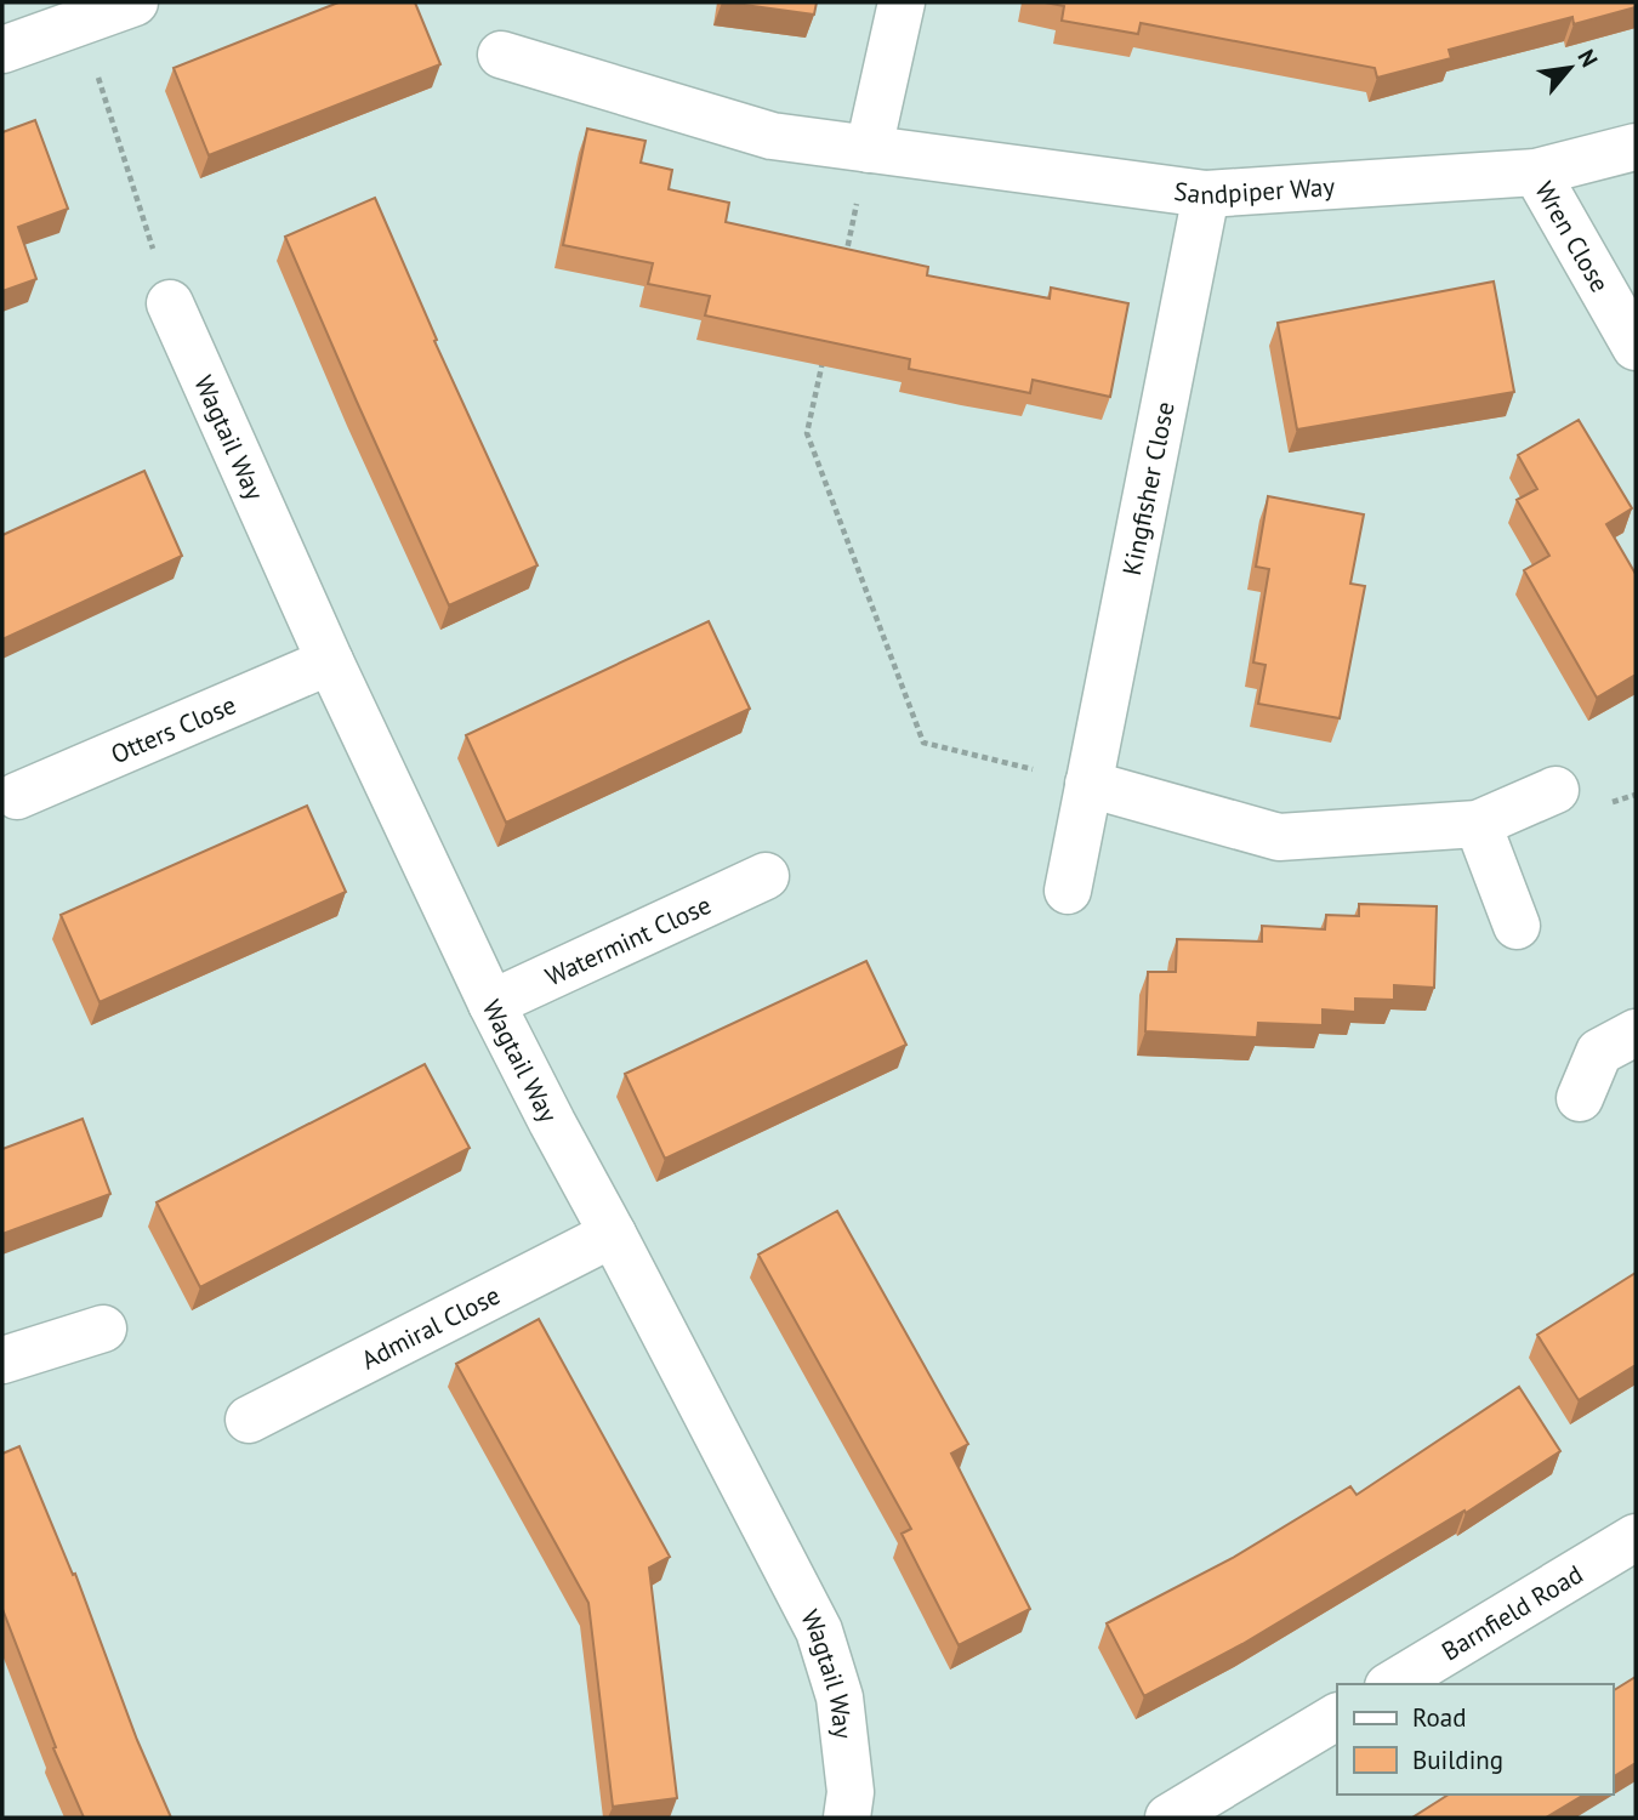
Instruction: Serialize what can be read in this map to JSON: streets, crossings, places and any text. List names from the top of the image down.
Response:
{
  "streets": {
    "street": [
      "Sandpiper Way",
      "Wren Close",
      "Wagtail Way",
      "Kingfisher Close",
      "Otters Close",
      "Watermint Close",
      "Admiral Close",
      "Barnfield Road"
    ]
  },
  "crossings": [
    ["Sandpiper Way", "Wren Close"],
    ["Sandpiper Way", "Kingfisher Close"],
    ["Wagtail Way", "Otters Close"],
    ["Wagtail Way", "Watermint Close"],
    ["Wagtail Way", "Admiral Close"]
  ],
  "legend": ["Road", "Building"],
  "north": "top right"
}
